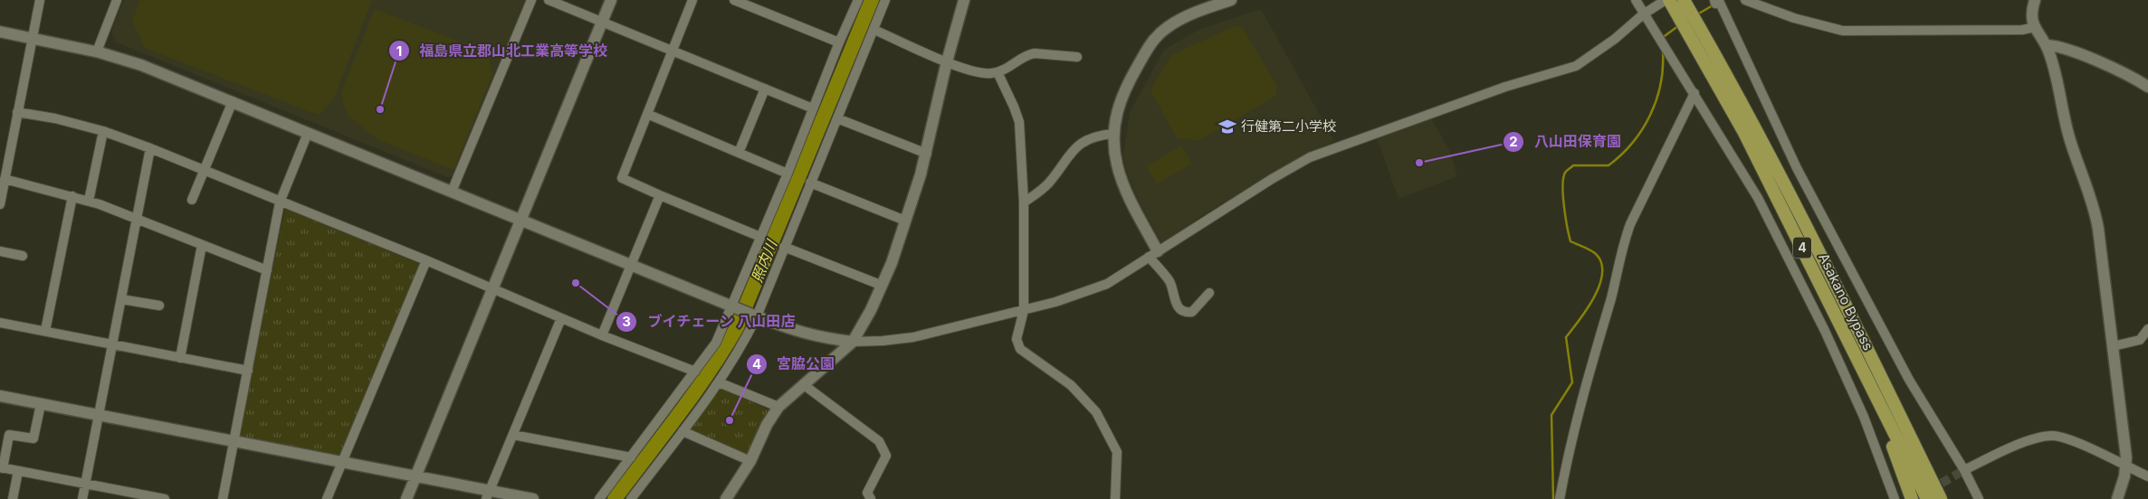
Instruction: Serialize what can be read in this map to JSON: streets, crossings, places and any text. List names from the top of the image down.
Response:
{
  "streets": {
    "highway": ["4", "Asakano Bypass"]
  },
  "water": ["照内川"],
  "places": {
    "other": [
      "福島県立郡山北工業高等学校",
      "八山田保育園",
      "ブイチェーン 八山田店",
      "宮脇公園"
    ],
    "school or university": ["行健第二小学校"]
  }
}
